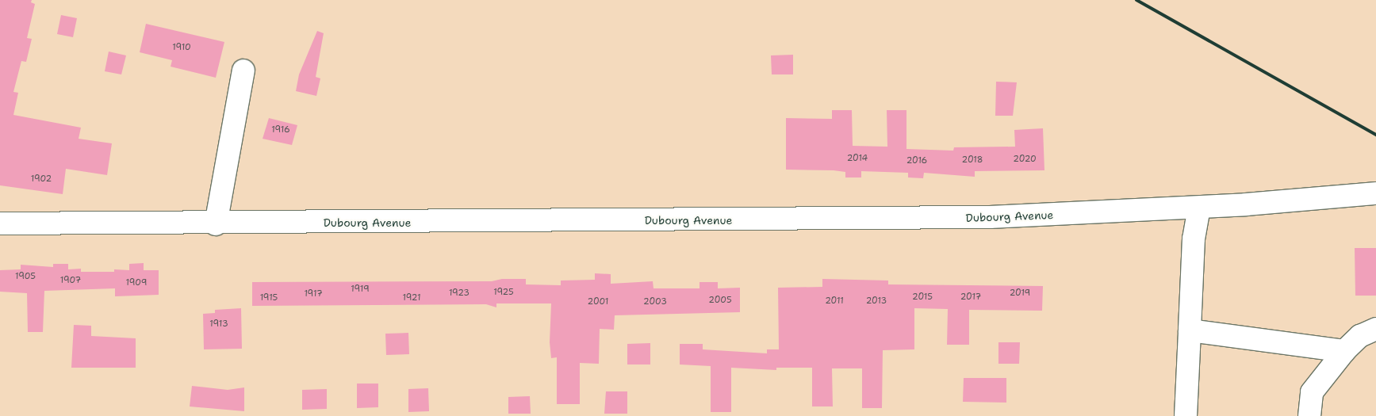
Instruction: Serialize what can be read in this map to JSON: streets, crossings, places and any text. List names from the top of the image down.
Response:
{
  "streets": {
    "street": ["Dubourg Avenue"]
  },
  "house_numbers": [
    "1910",
    "1916",
    "2014",
    "2020",
    "2018",
    "2016",
    "1902",
    "1905",
    "1907",
    "1909",
    "1919",
    "1925",
    "1923",
    "2019",
    "1917",
    "2015",
    "2017",
    "1915",
    "1921",
    "2005",
    "2011",
    "2013",
    "2001",
    "2003",
    "1913"
  ]
}
